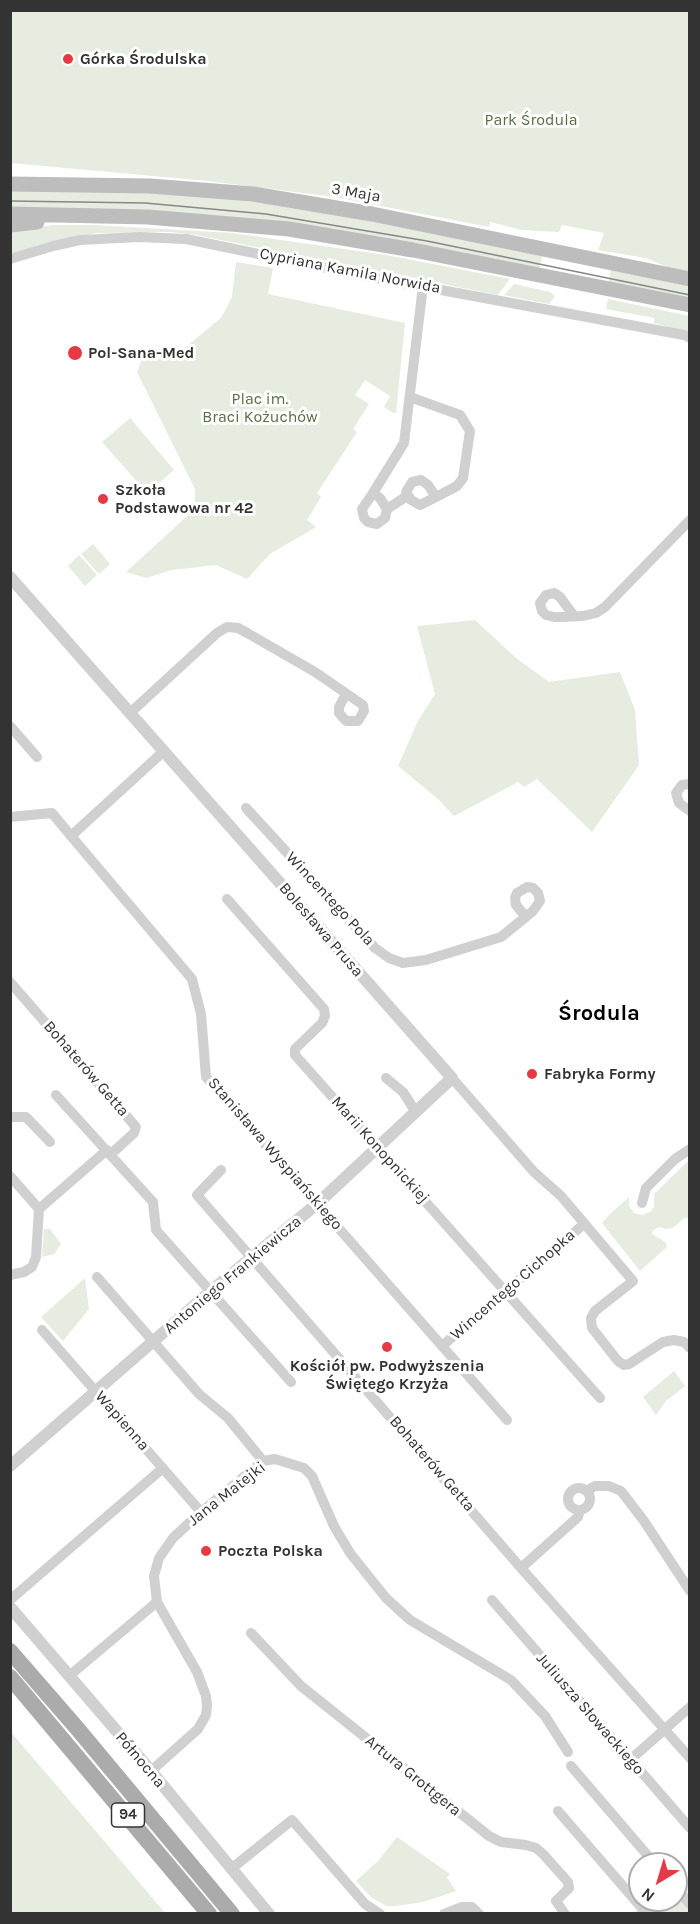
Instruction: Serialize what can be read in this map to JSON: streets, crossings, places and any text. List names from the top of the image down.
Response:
{
  "streets": {
    "main road": ["3 Maja", "94"],
    "street": [
      "Cypriana Kamila Norwida",
      "Wincentego Pola",
      "Bolesława Prusa",
      "Bohaterów Getta",
      "Marii Konopnickiej",
      "Stanisława Wyspiańskiego",
      "Antoniego Frankiewicza",
      "Wincentego Cichopka",
      "Wapienna",
      "Jana Matejki",
      "Juliusza Słowackiego",
      "Północna",
      "Artura Grottgera"
    ]
  },
  "crossings": [
    ["Bolesława Prusa", "Antoniego Frankiewicza"],
    ["Bolesława Prusa", "Wincentego Cichopka"],
    ["Bohaterów Getta", "Antoniego Frankiewicza"],
    ["Marii Konopnickiej", "Antoniego Frankiewicza"],
    ["Marii Konopnickiej", "Wincentego Cichopka"],
    ["Stanisława Wyspiańskiego", "Antoniego Frankiewicza"],
    ["Stanisława Wyspiańskiego", "Wincentego Cichopka"],
    ["Antoniego Frankiewicza", "Wapienna"],
    ["Wapienna", "Jana Matejki"],
    ["Jana Matejki", "Północna"]
  ],
  "districts": ["Środula"],
  "parks": ["Park Środula", "Plac im. Braci Kożuchów"],
  "places": [
    "Górka Środulska",
    "Pol-Sana-Med",
    "Szkoła Podstawowa nr 42",
    "Fabryka Formy",
    "Kościół pw. Podwyższenia Świętego Krzyża",
    "Poczta Polska"
  ],
  "north": "bottom left"
}
